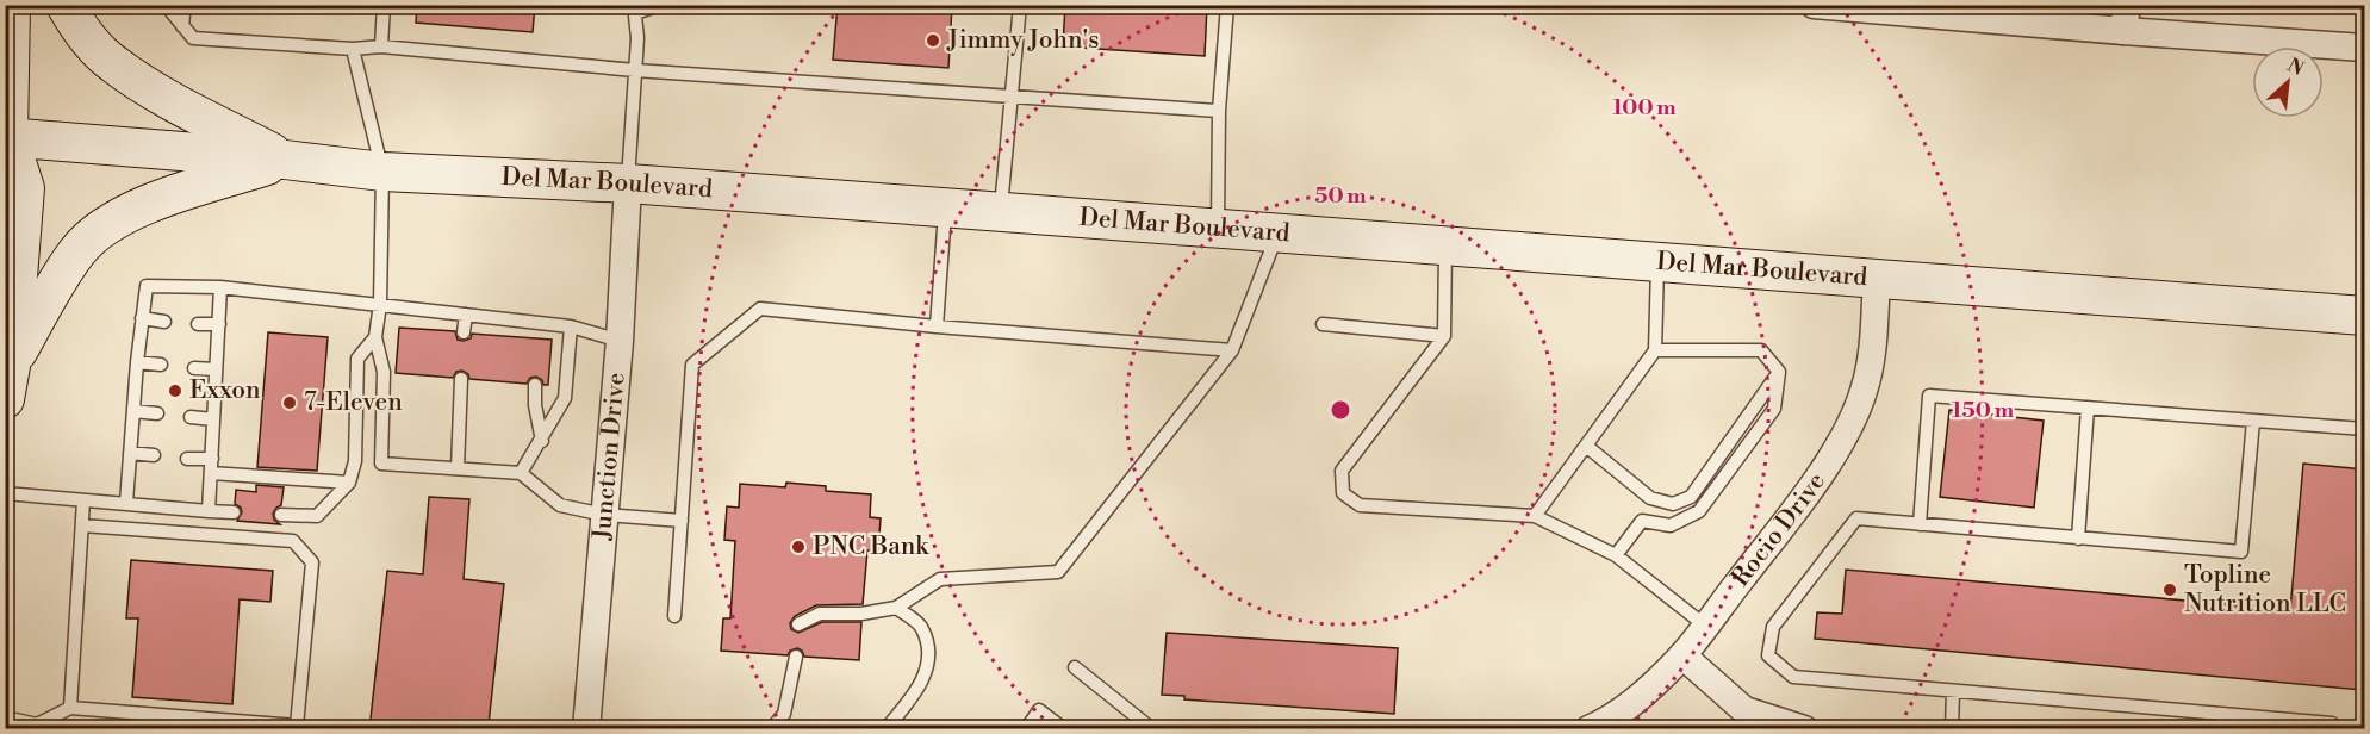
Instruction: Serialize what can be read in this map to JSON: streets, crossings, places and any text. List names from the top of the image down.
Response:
{
  "streets": {
    "main road": ["Del Mar Boulevard"],
    "street": ["Junction Drive", "Rocio Drive"]
  },
  "crossings": [
    ["Del Mar Boulevard", "Junction Drive"],
    ["Del Mar Boulevard", "Rocio Drive"]
  ],
  "places": [
    "Jimmy John's",
    "Exxon",
    "7-Eleven",
    "PNC Bank",
    "Topline Nutrition LLC"
  ],
  "north": "top right",
  "rings": ["100 m", "50 m", "150 m"]
}
